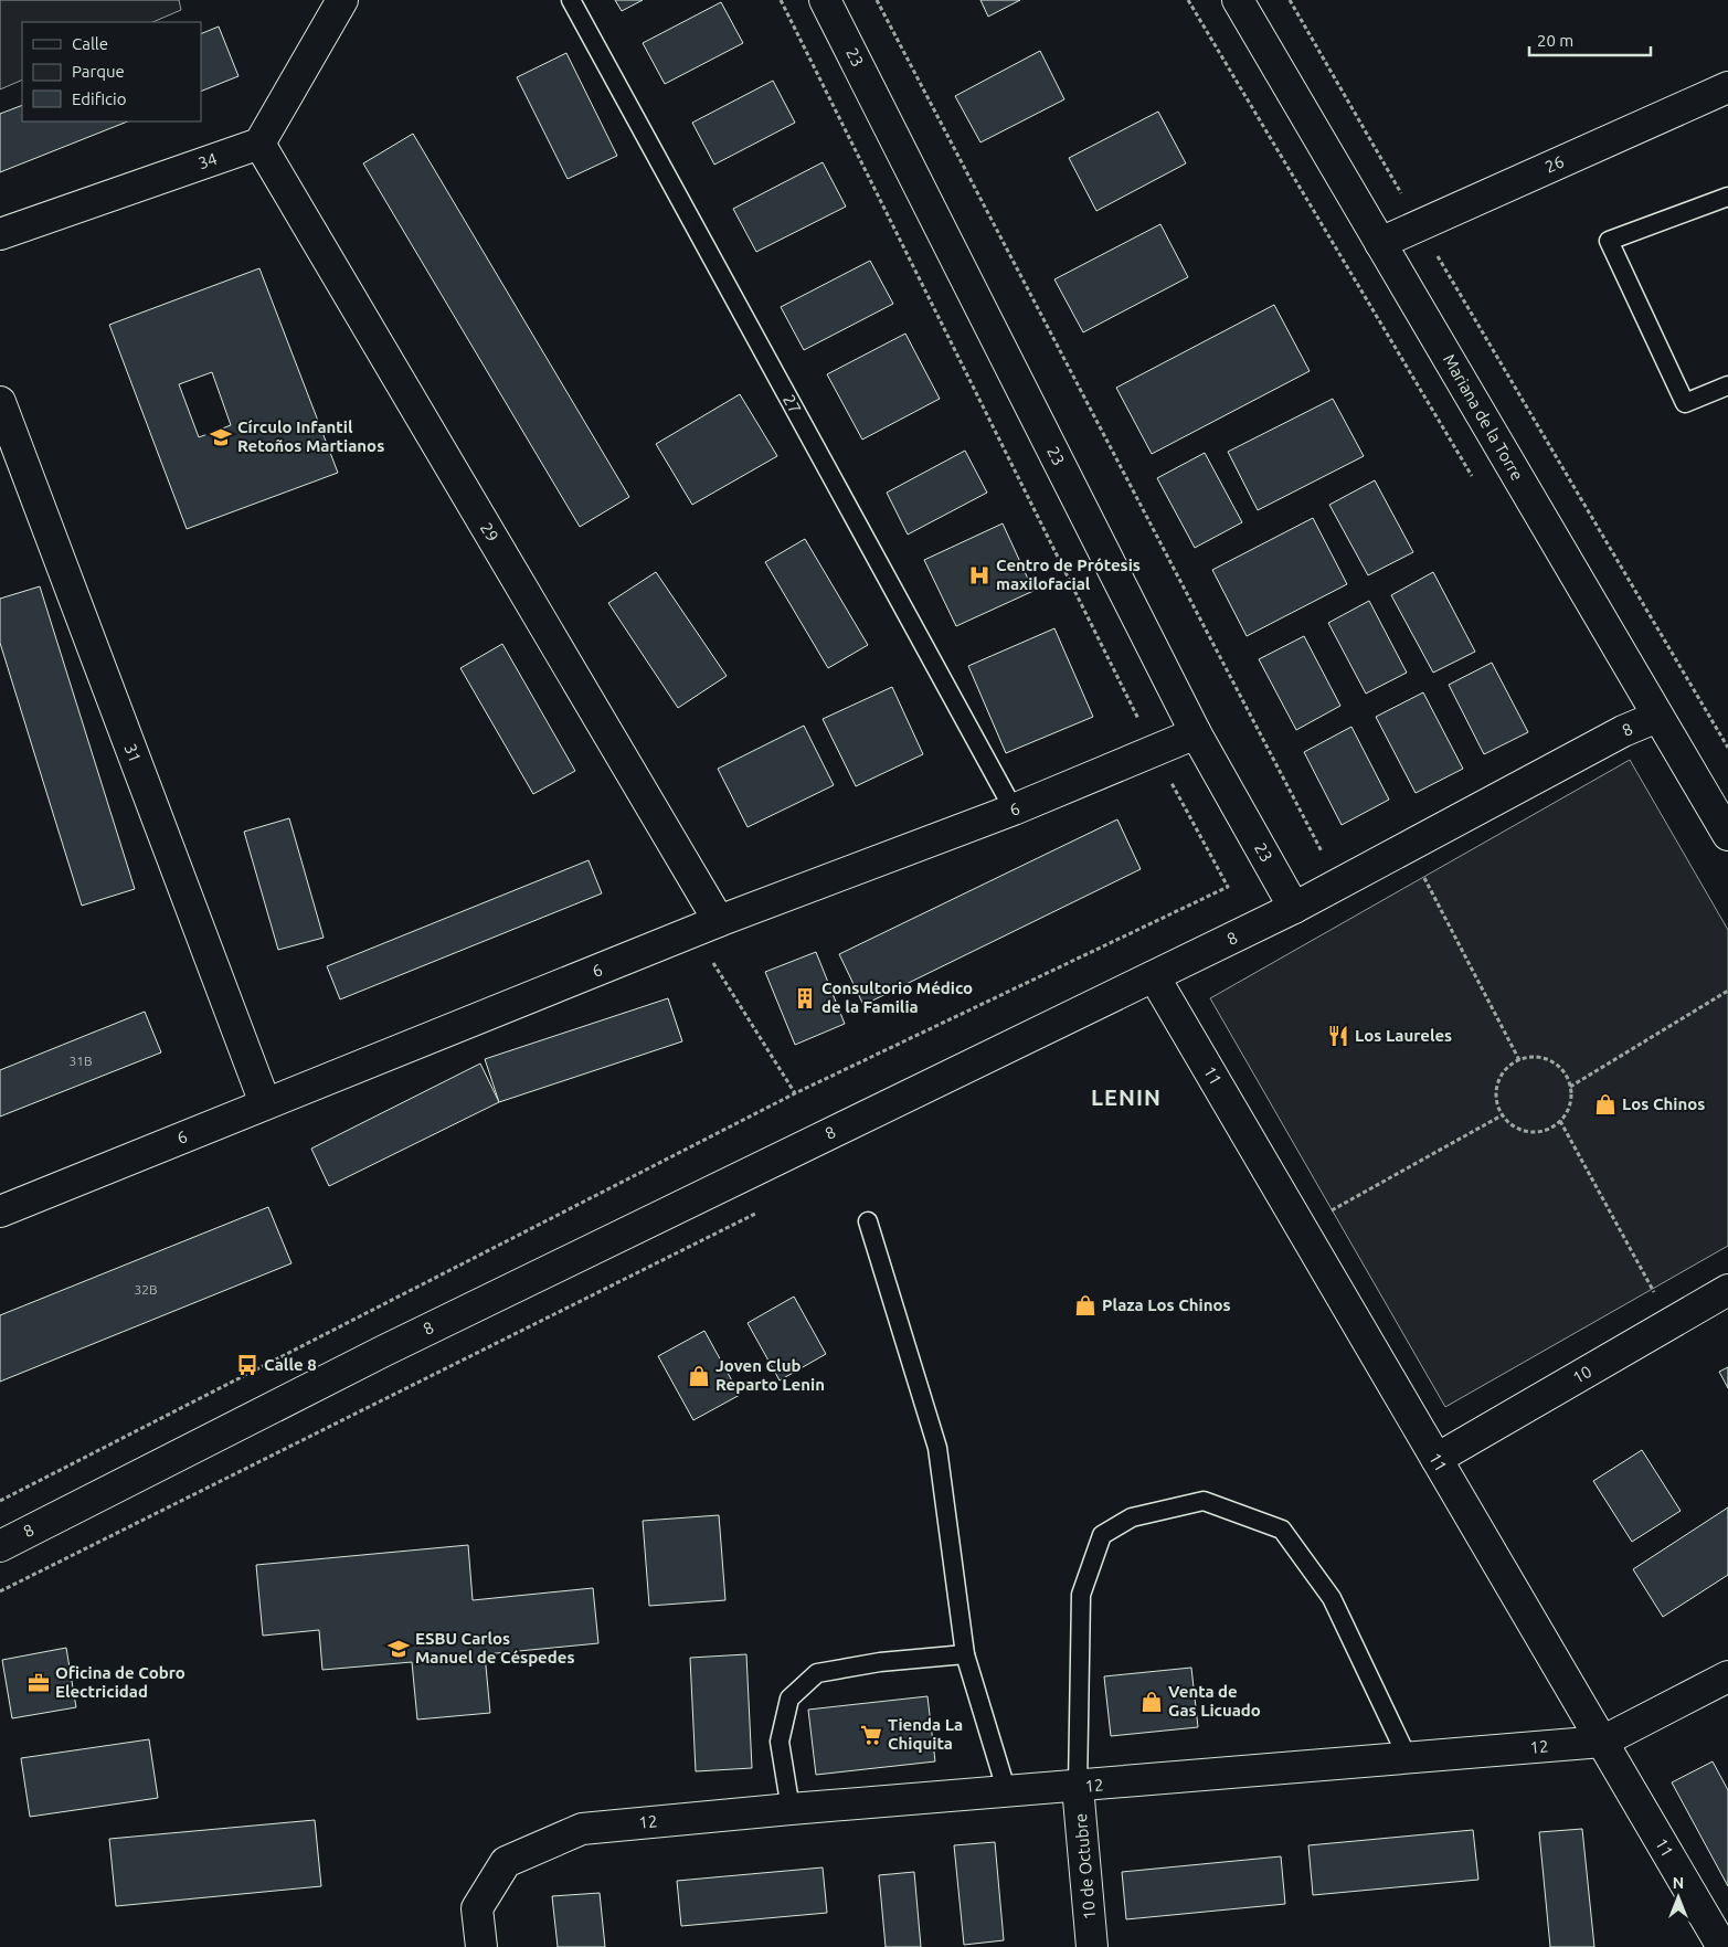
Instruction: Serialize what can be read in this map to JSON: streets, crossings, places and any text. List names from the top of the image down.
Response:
{
  "streets": {
    "street": [
      "23",
      "34",
      "26",
      "Mariana de la Torre",
      "29",
      "8",
      "31",
      "6",
      "11",
      "10",
      "12",
      "10 de Octubre"
    ],
    "lane": ["27"]
  },
  "crossings": [
    ["23", "8"],
    ["23", "6"],
    ["34", "29"],
    ["26", "Mariana de la Torre"],
    ["27", "6"],
    ["Mariana de la Torre", "8"],
    ["29", "6"],
    ["8", "11"],
    ["31", "6"],
    ["11", "10"],
    ["11", "12"],
    ["12", "10 de Octubre"]
  ],
  "districts": ["LENIN"],
  "places": {
    "school or university": ["Círculo Infantil Retoños Martianos", "ESBU Carlos Manuel de Céspedes"],
    "hospital": ["Centro de Prótesis maxilofacial"],
    "building": ["Consultorio Médico de la Familia"],
    "restaurant": ["Los Laureles"],
    "shop": [
      "Los Chinos",
      "Plaza Los Chinos",
      "Joven Club Reparto Lenin",
      "Venta de Gas Licuado"
    ],
    "bus stop": ["Calle 8"],
    "office": ["Oficina de Cobro Electricidad"],
    "supermarket": ["Tienda La Chiquita"]
  },
  "house_numbers": ["31B", "32B"],
  "legend": ["Calle", "Parque", "Edificio"],
  "scale_bar": "20 m",
  "north": "top"
}
